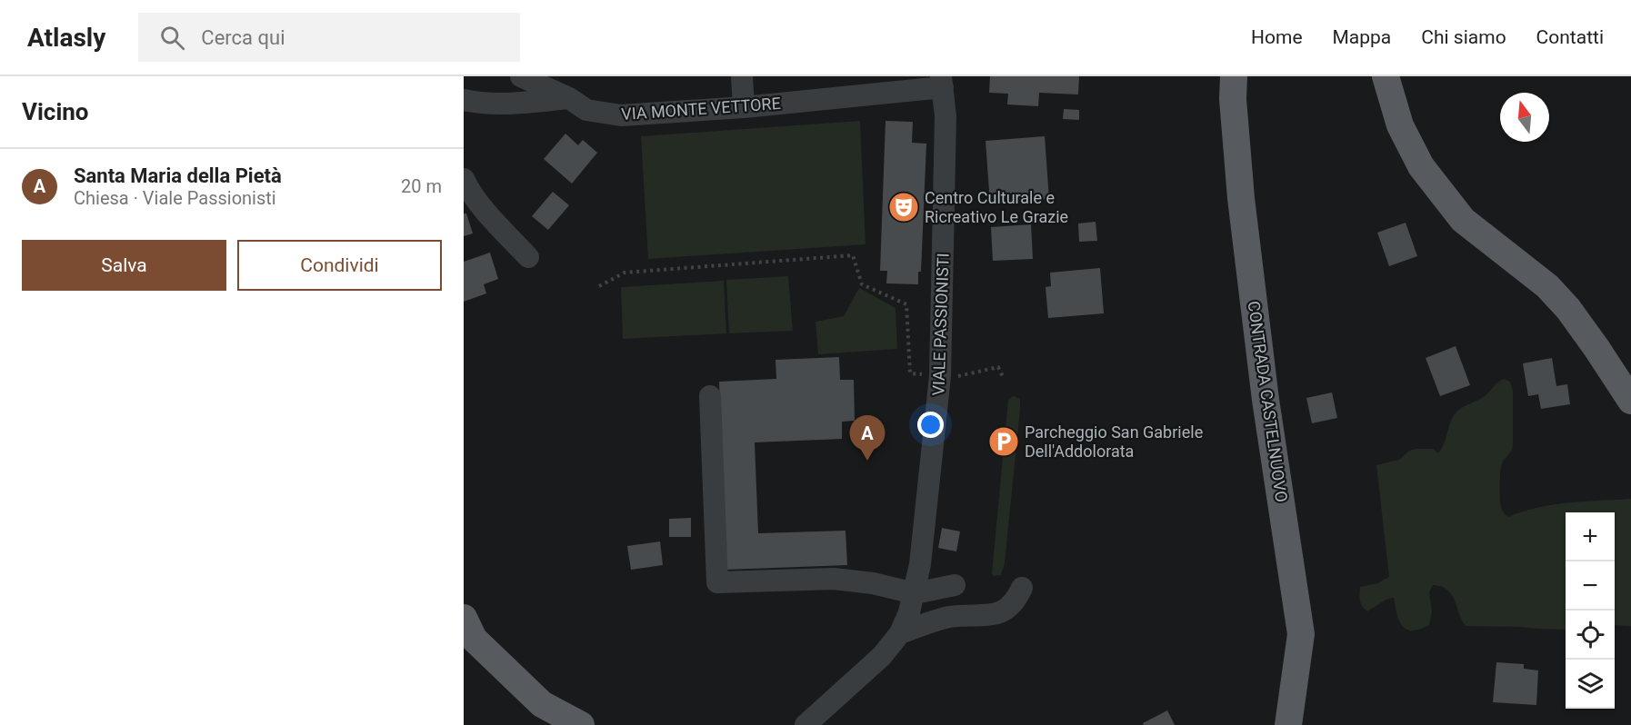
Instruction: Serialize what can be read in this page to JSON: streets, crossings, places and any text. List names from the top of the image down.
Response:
{
  "streets": {
    "main road": ["CONTRADA CASTELNUOVO"],
    "street": ["VIA MONTE VETTORE", "VIALE PASSIONISTI"]
  },
  "crossings": [
    ["VIA MONTE VETTORE", "VIALE PASSIONISTI"]
  ],
  "places": {
    "theatre": ["Centro Culturale e Ricreativo Le Grazie"],
    "parking": ["Parcheggio San Gabriele Dell'Addolorata"]
  },
  "north": "top",
  "page": {
    "header": "Atlasly",
    "search": "Cerca qui",
    "nav": [
      "Home",
      "Mappa",
      "Chi siamo",
      "Contatti"
    ],
    "heading": "Vicino",
    "list": [
      {
        "mark": "A",
        "name": "Santa Maria della Pietà",
        "note": "Chiesa · Viale Passionisti",
        "value": "20 m"
      }
    ],
    "buttons": ["Salva", "Condividi"],
    "pins": "A",
    "map_buttons": ["+", "−"]
  }
}
